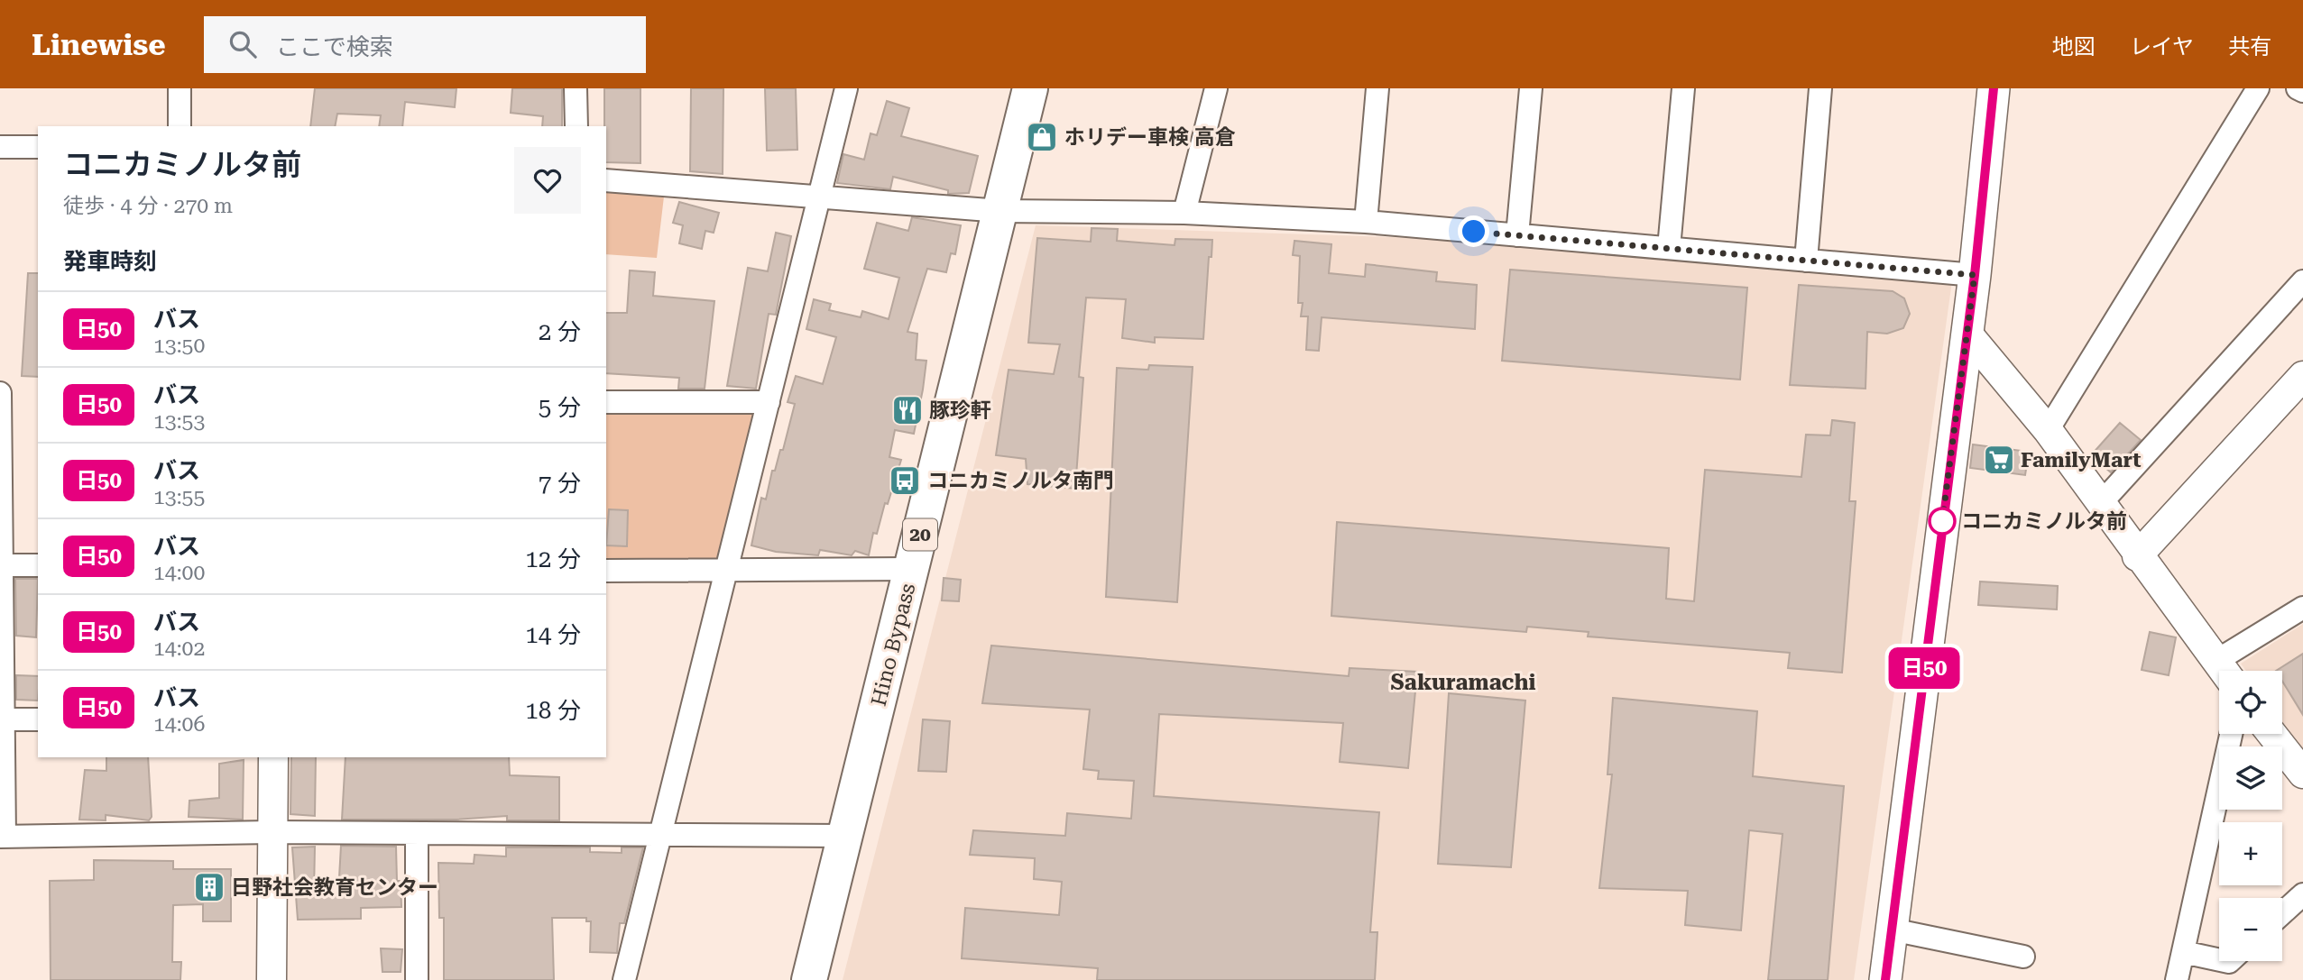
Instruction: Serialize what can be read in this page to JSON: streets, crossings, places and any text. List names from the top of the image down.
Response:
{
  "streets": {
    "highway": ["20", "Hino Bypass"]
  },
  "districts": ["Sakuramachi"],
  "places": {
    "shop": ["ホリデー車検 高倉"],
    "restaurant": ["豚珍軒"],
    "supermarket": ["FamilyMart"],
    "bus stop": ["コニカミノルタ南門"],
    "other": ["コニカミノルタ前"],
    "building": ["日野社会教育センター"]
  },
  "lines": ["bus line 日50"],
  "page": {
    "header": "Linewise",
    "search": "ここで検索",
    "nav": ["地図", "レイヤ", "共有"],
    "on_map": "日50",
    "heading": [
      ["コニカミノルタ前", "徒歩 · 4 分 · 270 m"],
      "発車時刻"
    ],
    "list": [
      {
        "mark": "日50",
        "name": "バス",
        "note": "13:50",
        "value": "2 分"
      },
      {
        "mark": "日50",
        "name": "バス",
        "note": "13:53",
        "value": "5 分"
      },
      {
        "mark": "日50",
        "name": "バス",
        "note": "13:55",
        "value": "7 分"
      },
      {
        "mark": "日50",
        "name": "バス",
        "note": "14:00",
        "value": "12 分"
      },
      {
        "mark": "日50",
        "name": "バス",
        "note": "14:02",
        "value": "14 分"
      },
      {
        "mark": "日50",
        "name": "バス",
        "note": "14:06",
        "value": "18 分"
      }
    ],
    "map_buttons": ["+", "−"]
  }
}
